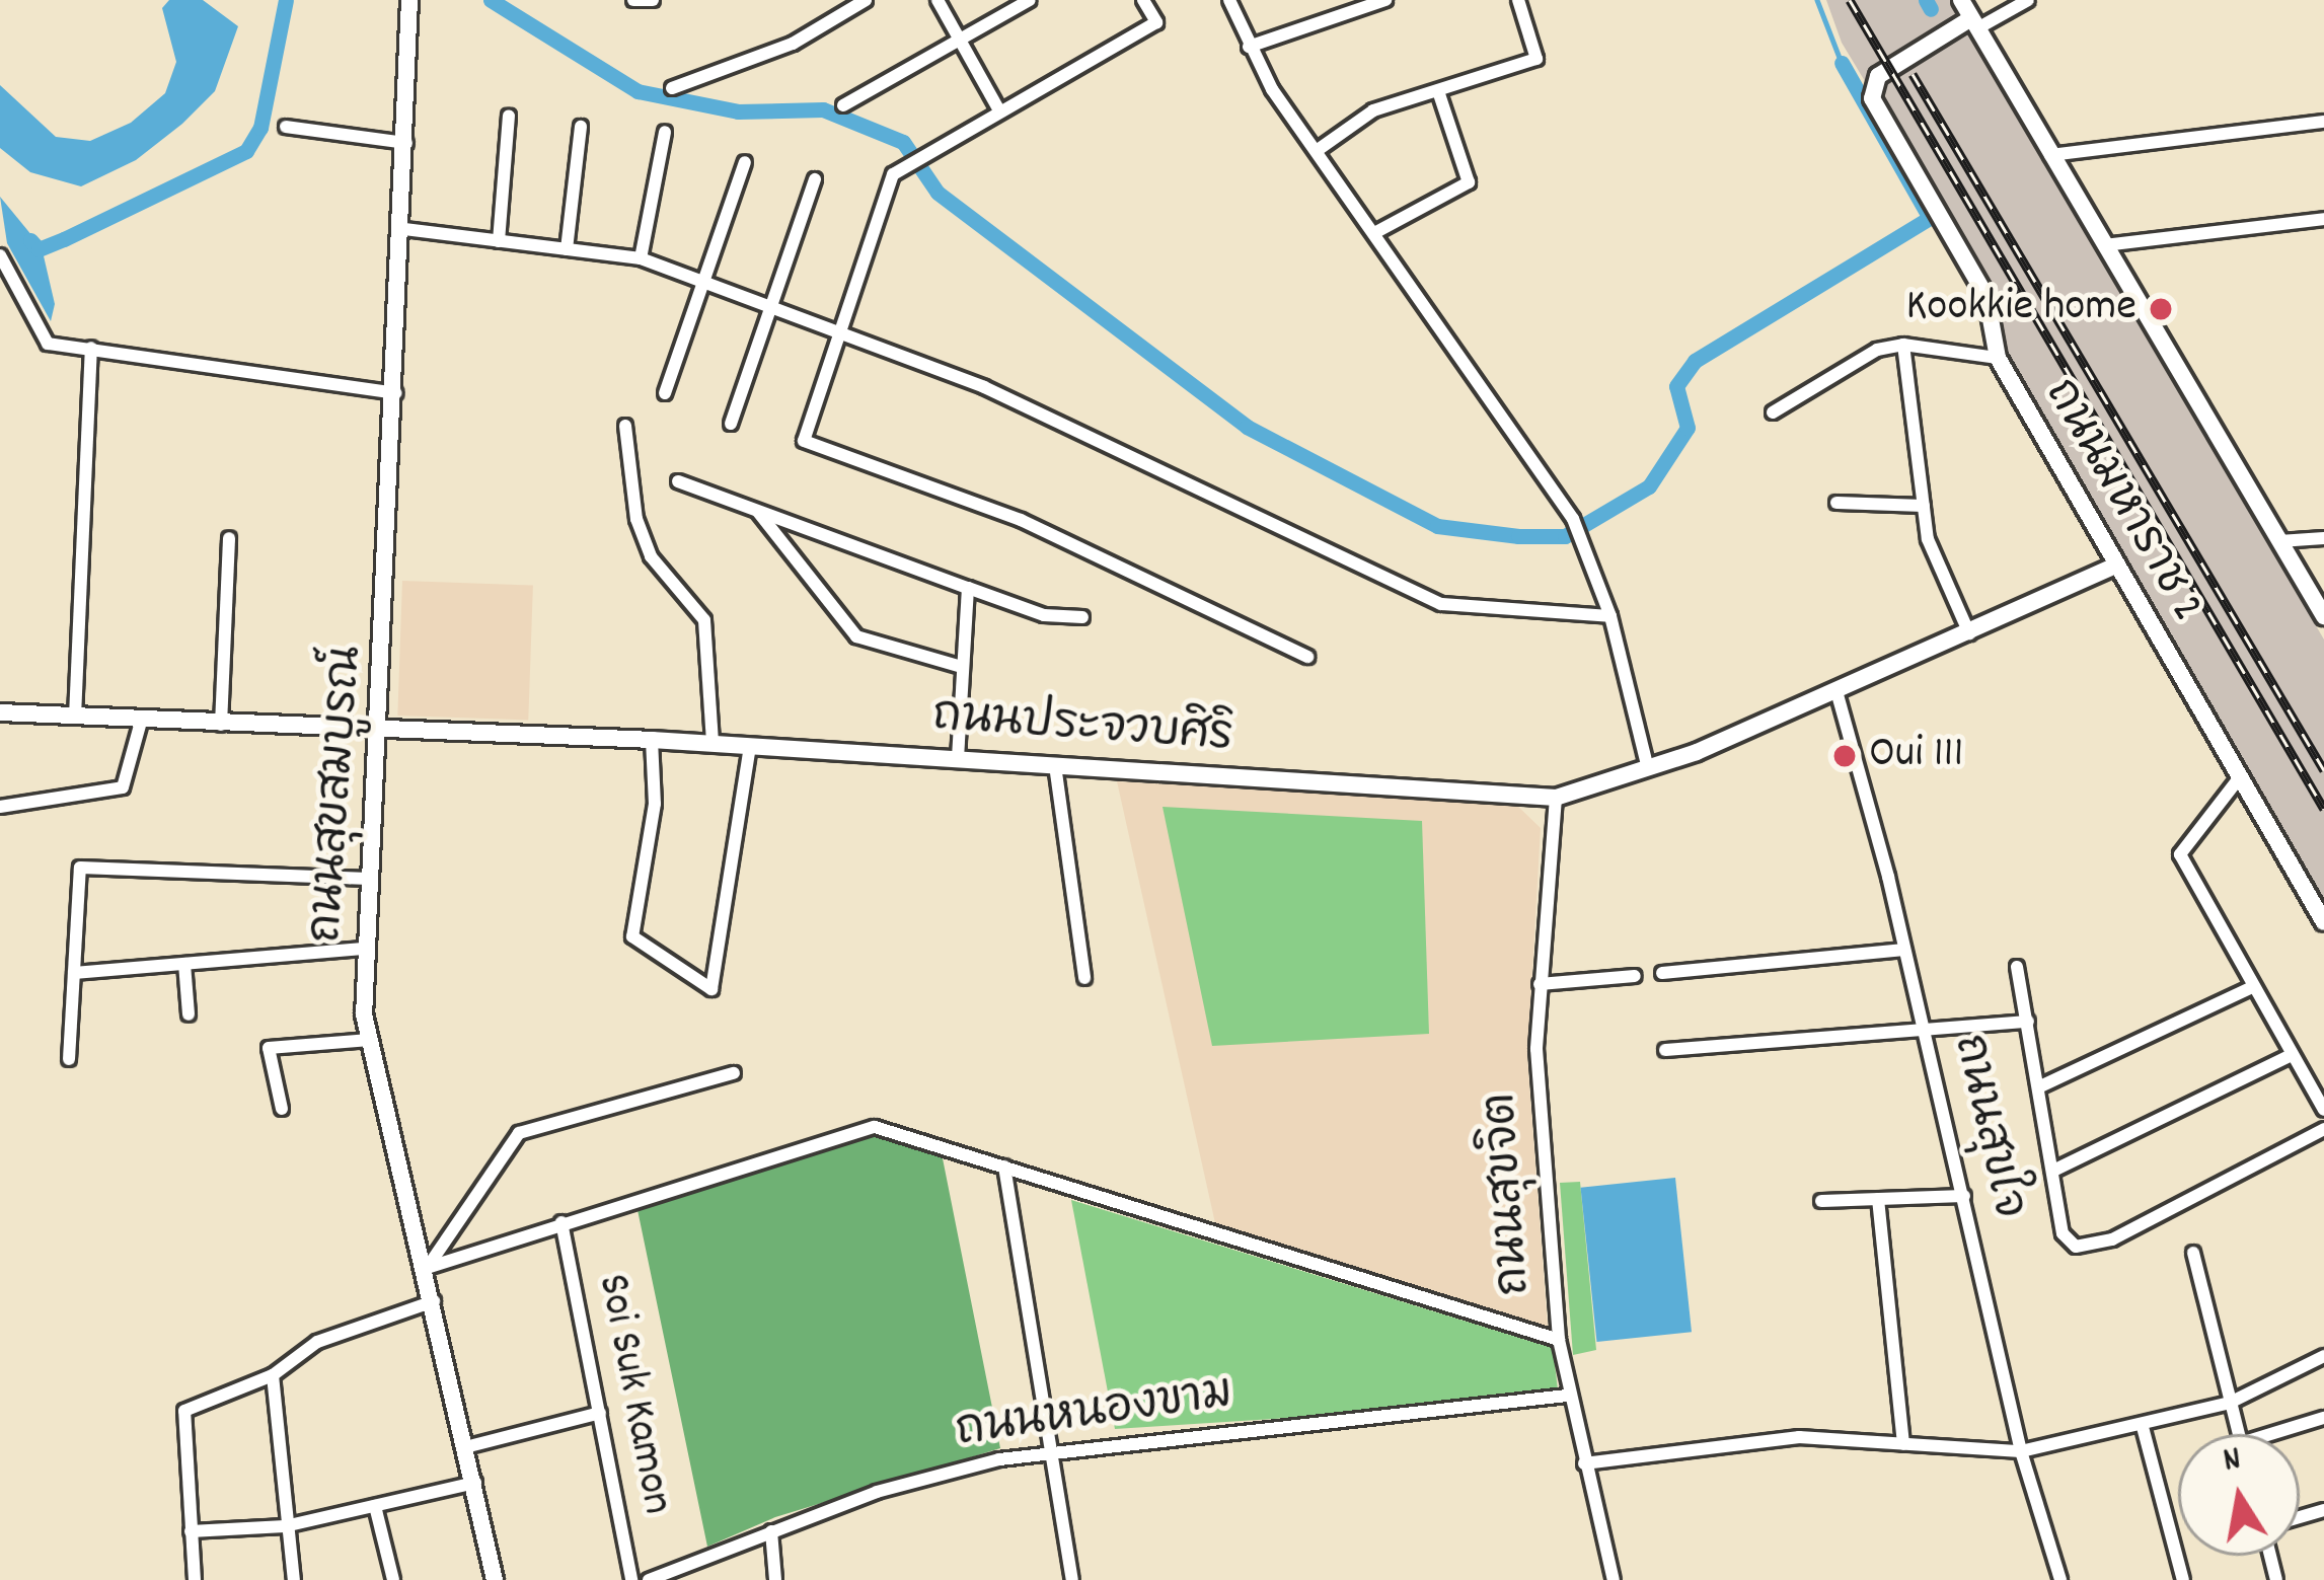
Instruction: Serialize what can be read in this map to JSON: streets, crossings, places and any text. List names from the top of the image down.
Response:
{
  "streets": {
    "street": [
      "ถนนมหาราช 2",
      "ถนนประจวบศิริ",
      "ถนนสุขสมบูรณ์",
      "ถนนสุขใจ",
      "ถนนสุขจิต",
      "Soi Suk Kamon",
      "ถนนหนองขาม"
    ]
  },
  "crossings": [
    ["ถนนมหาราช 2", "ถนนประจวบศิริ"],
    ["ถนนประจวบศิริ", "ถนนสุขสมบูรณ์"],
    ["ถนนประจวบศิริ", "ถนนสุขใจ"],
    ["ถนนประจวบศิริ", "ถนนสุขจิต"],
    ["ถนนสุขจิต", "ถนนหนองขาม"]
  ],
  "places": ["Kookkie home", "Oui 111"],
  "north": "top"
}
